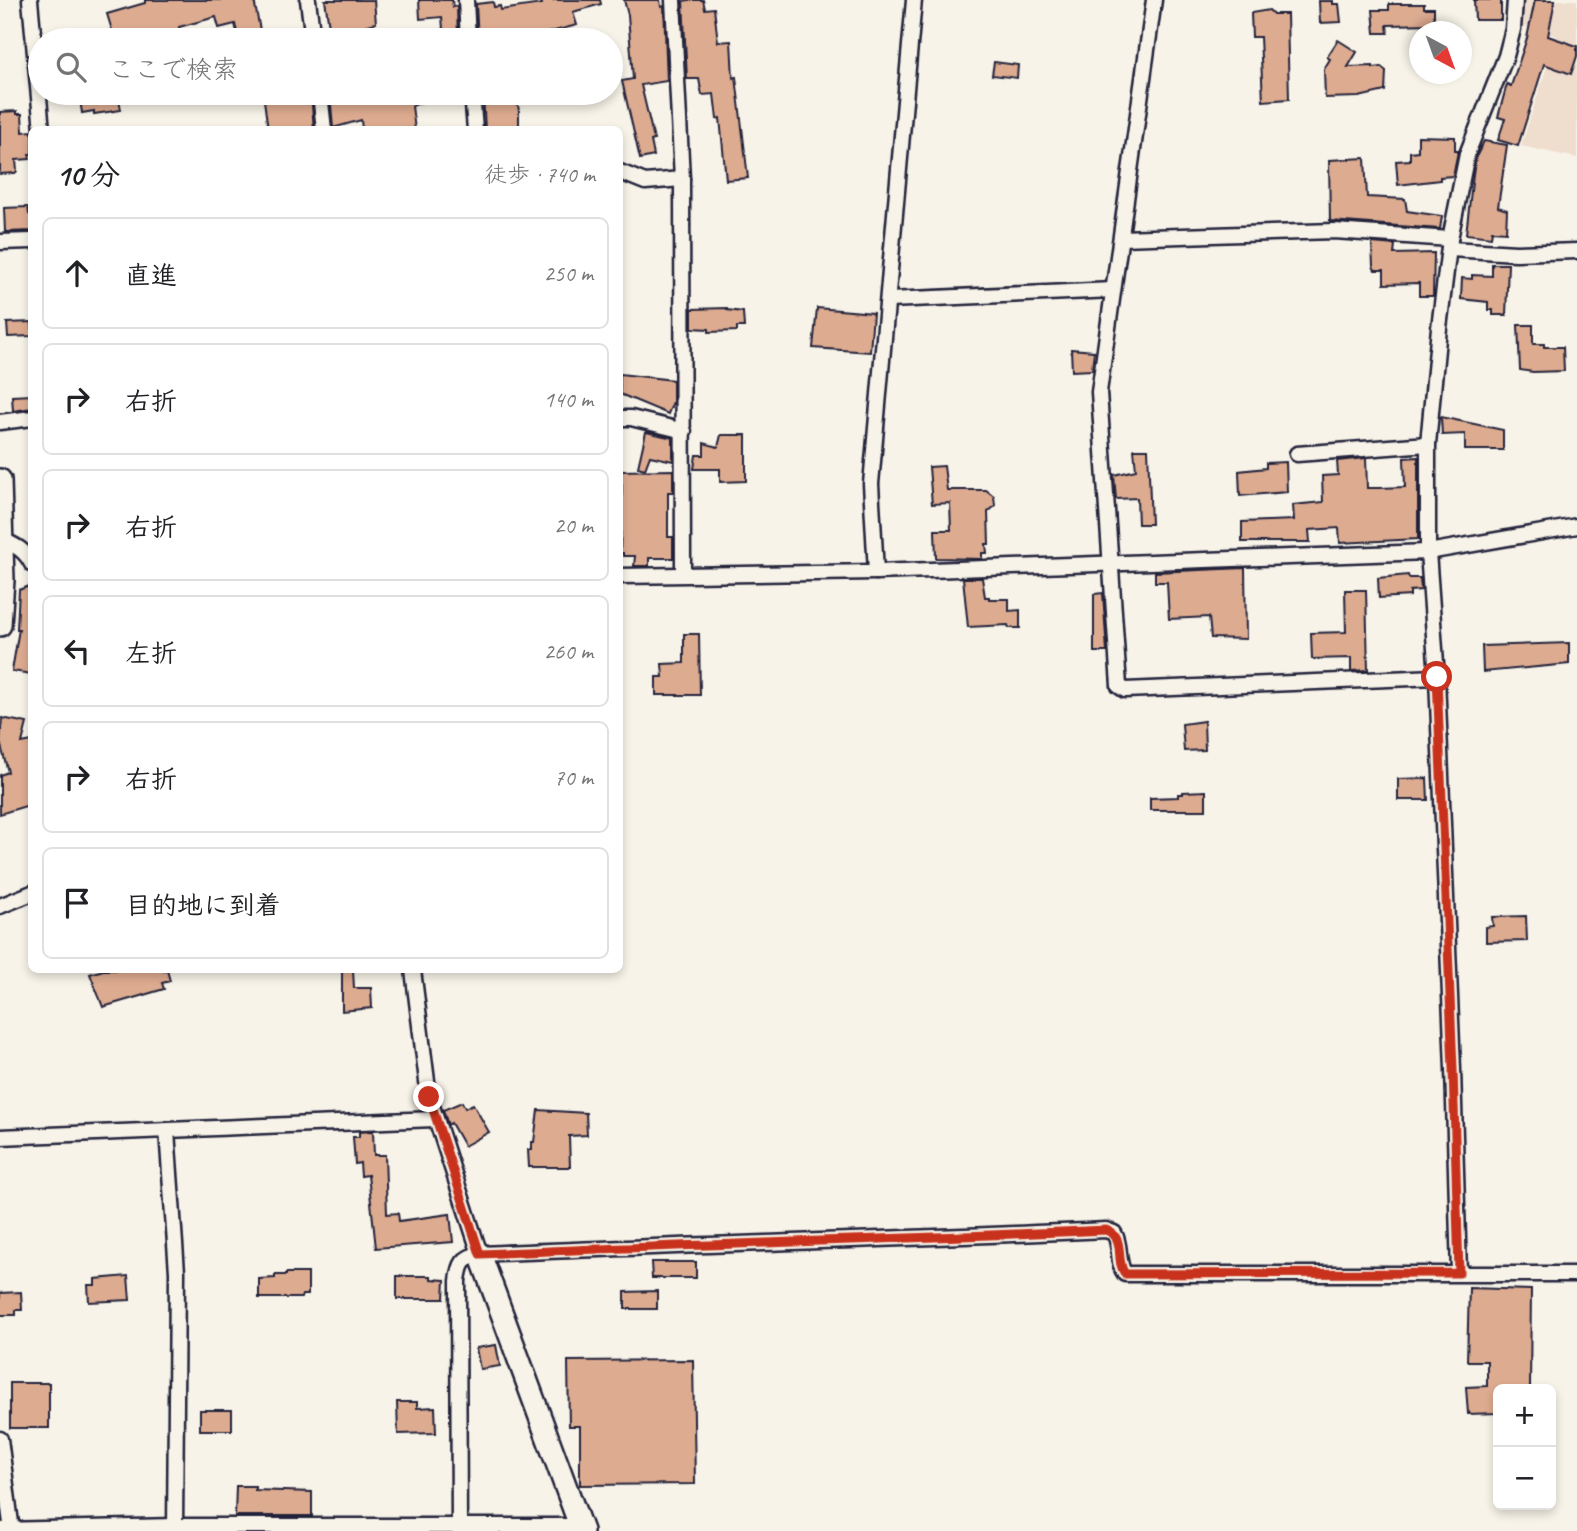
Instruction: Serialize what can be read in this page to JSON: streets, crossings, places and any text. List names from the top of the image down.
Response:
{
  "north": "bottom right",
  "page": {
    "search": "ここで検索",
    "heading": ["10 分", "徒歩 · 740 m"],
    "list": [
      ["直進", "250 m"],
      ["右折", "140 m"],
      ["右折", "20 m"],
      ["左折", "260 m"],
      ["右折", "70 m"],
      "目的地に到着"
    ],
    "map_buttons": ["+", "−"]
  }
}
